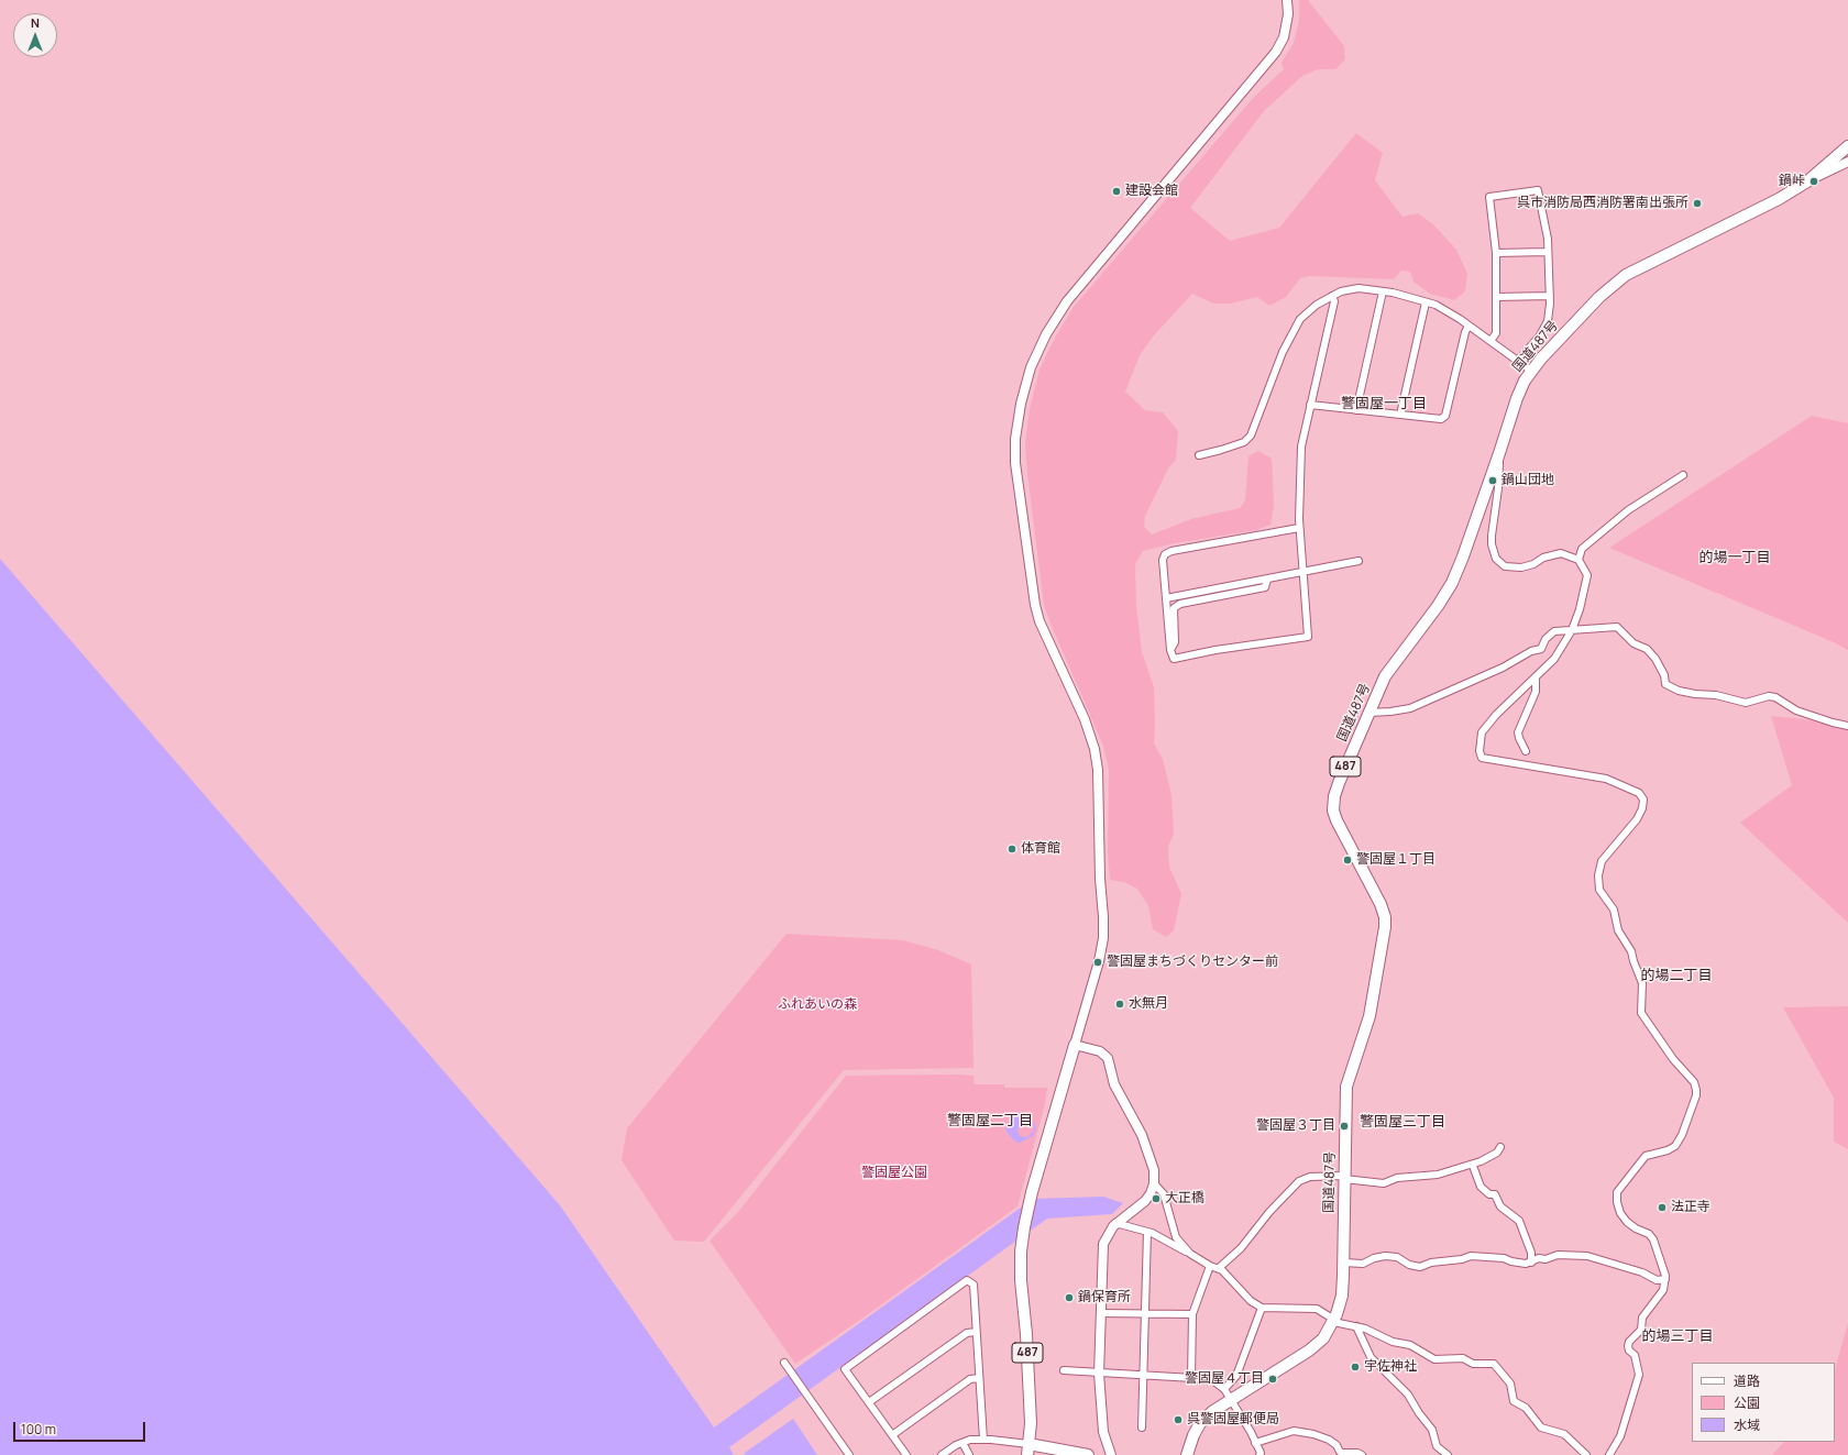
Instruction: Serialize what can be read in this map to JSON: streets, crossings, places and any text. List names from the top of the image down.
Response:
{
  "streets": {
    "highway": ["国道487号", "487"]
  },
  "districts": [
    "警固屋一丁目",
    "的場一丁目",
    "的場二丁目",
    "警固屋二丁目",
    "警固屋三丁目",
    "的場三丁目"
  ],
  "parks": ["ふれあいの森", "警固屋公園"],
  "places": [
    "鍋峠",
    "建設会館",
    "呉市消防局西消防署南出張所",
    "鍋山団地",
    "体育館",
    "警固屋１丁目",
    "警固屋まちづくりセンター前",
    "水無月",
    "警固屋３丁目",
    "大正橋",
    "法正寺",
    "鍋保育所",
    "宇佐神社",
    "警固屋４丁目",
    "呉警固屋郵便局"
  ],
  "legend": ["道路", "公園", "水域"],
  "scale_bar": "100 m",
  "north": "top"
}
